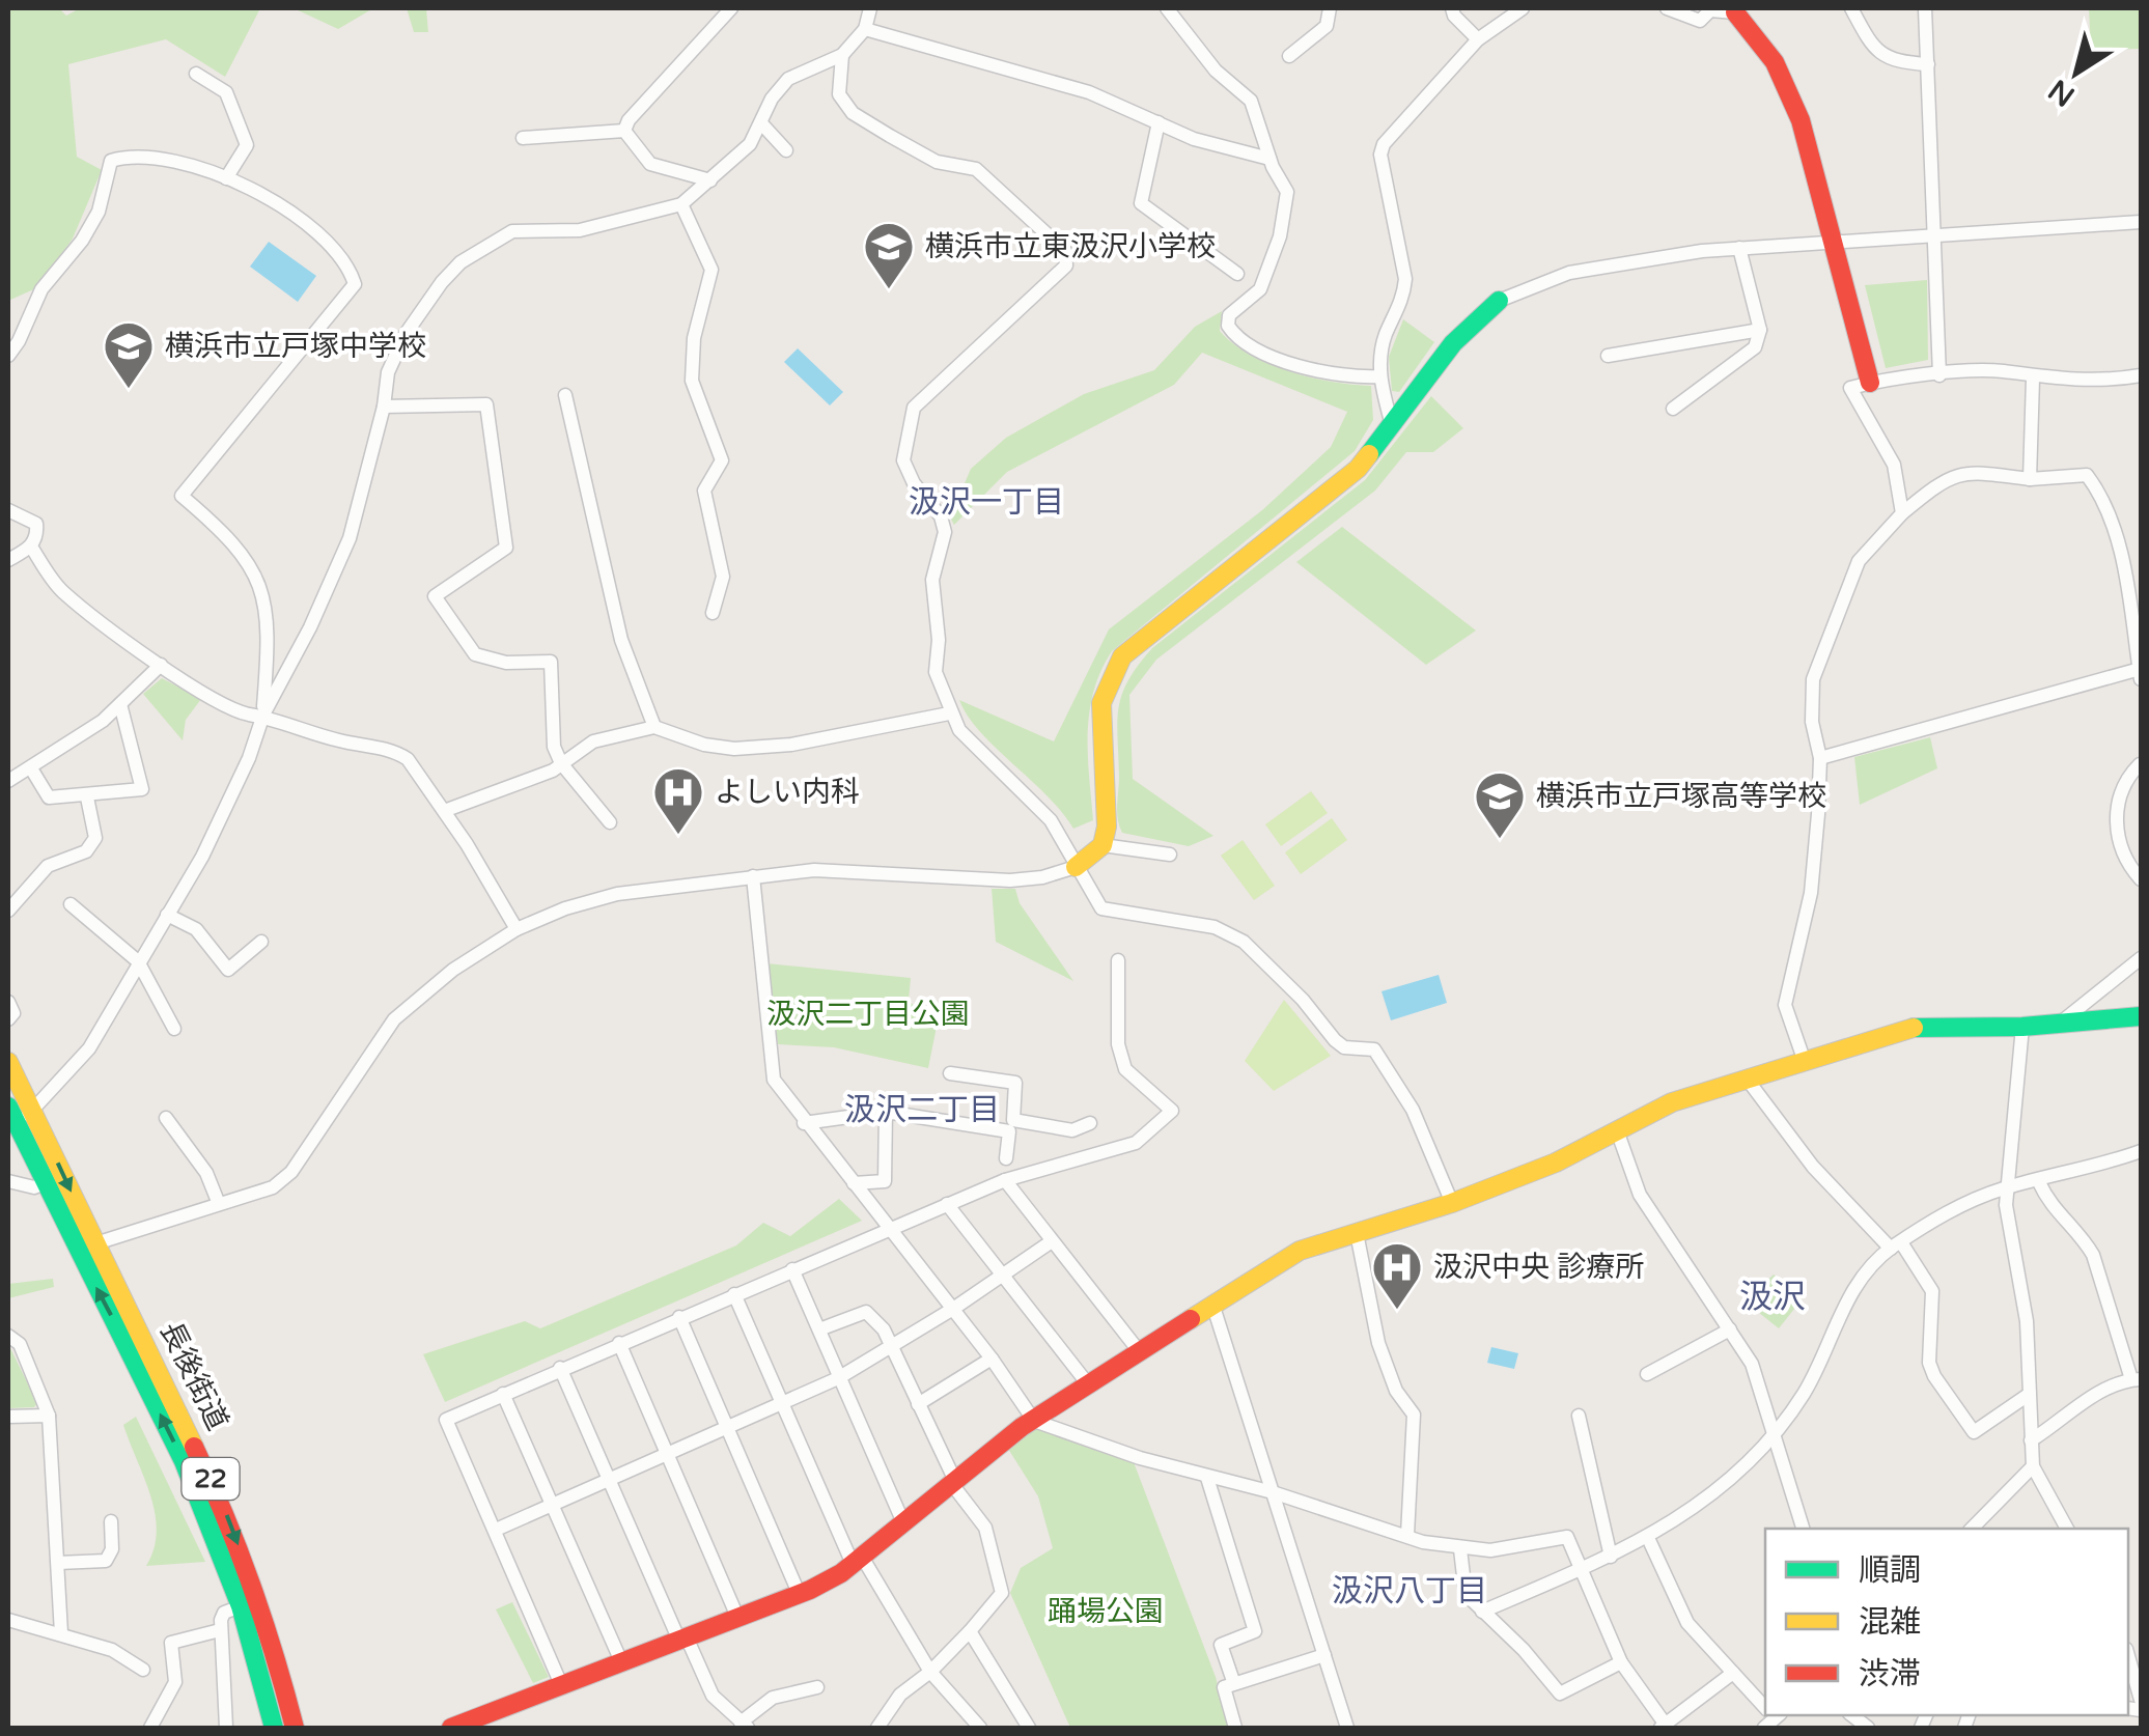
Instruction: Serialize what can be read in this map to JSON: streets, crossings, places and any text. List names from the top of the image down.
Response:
{
  "streets": {
    "street": ["長後街道", "22"]
  },
  "districts": [
    "汲沢一丁目",
    "汲沢二丁目",
    "汲沢",
    "汲沢八丁目"
  ],
  "parks": ["汲沢二丁目公園", "踊場公園"],
  "places": {
    "school or university": ["横浜市立東汲沢小学校", "横浜市立戸塚中学校", "横浜市立戸塚高等学校"],
    "hospital": ["よしい内科", "汲沢中央 診療所"]
  },
  "legend": ["順調", "混雑", "渋滞"],
  "north": "bottom left"
}
